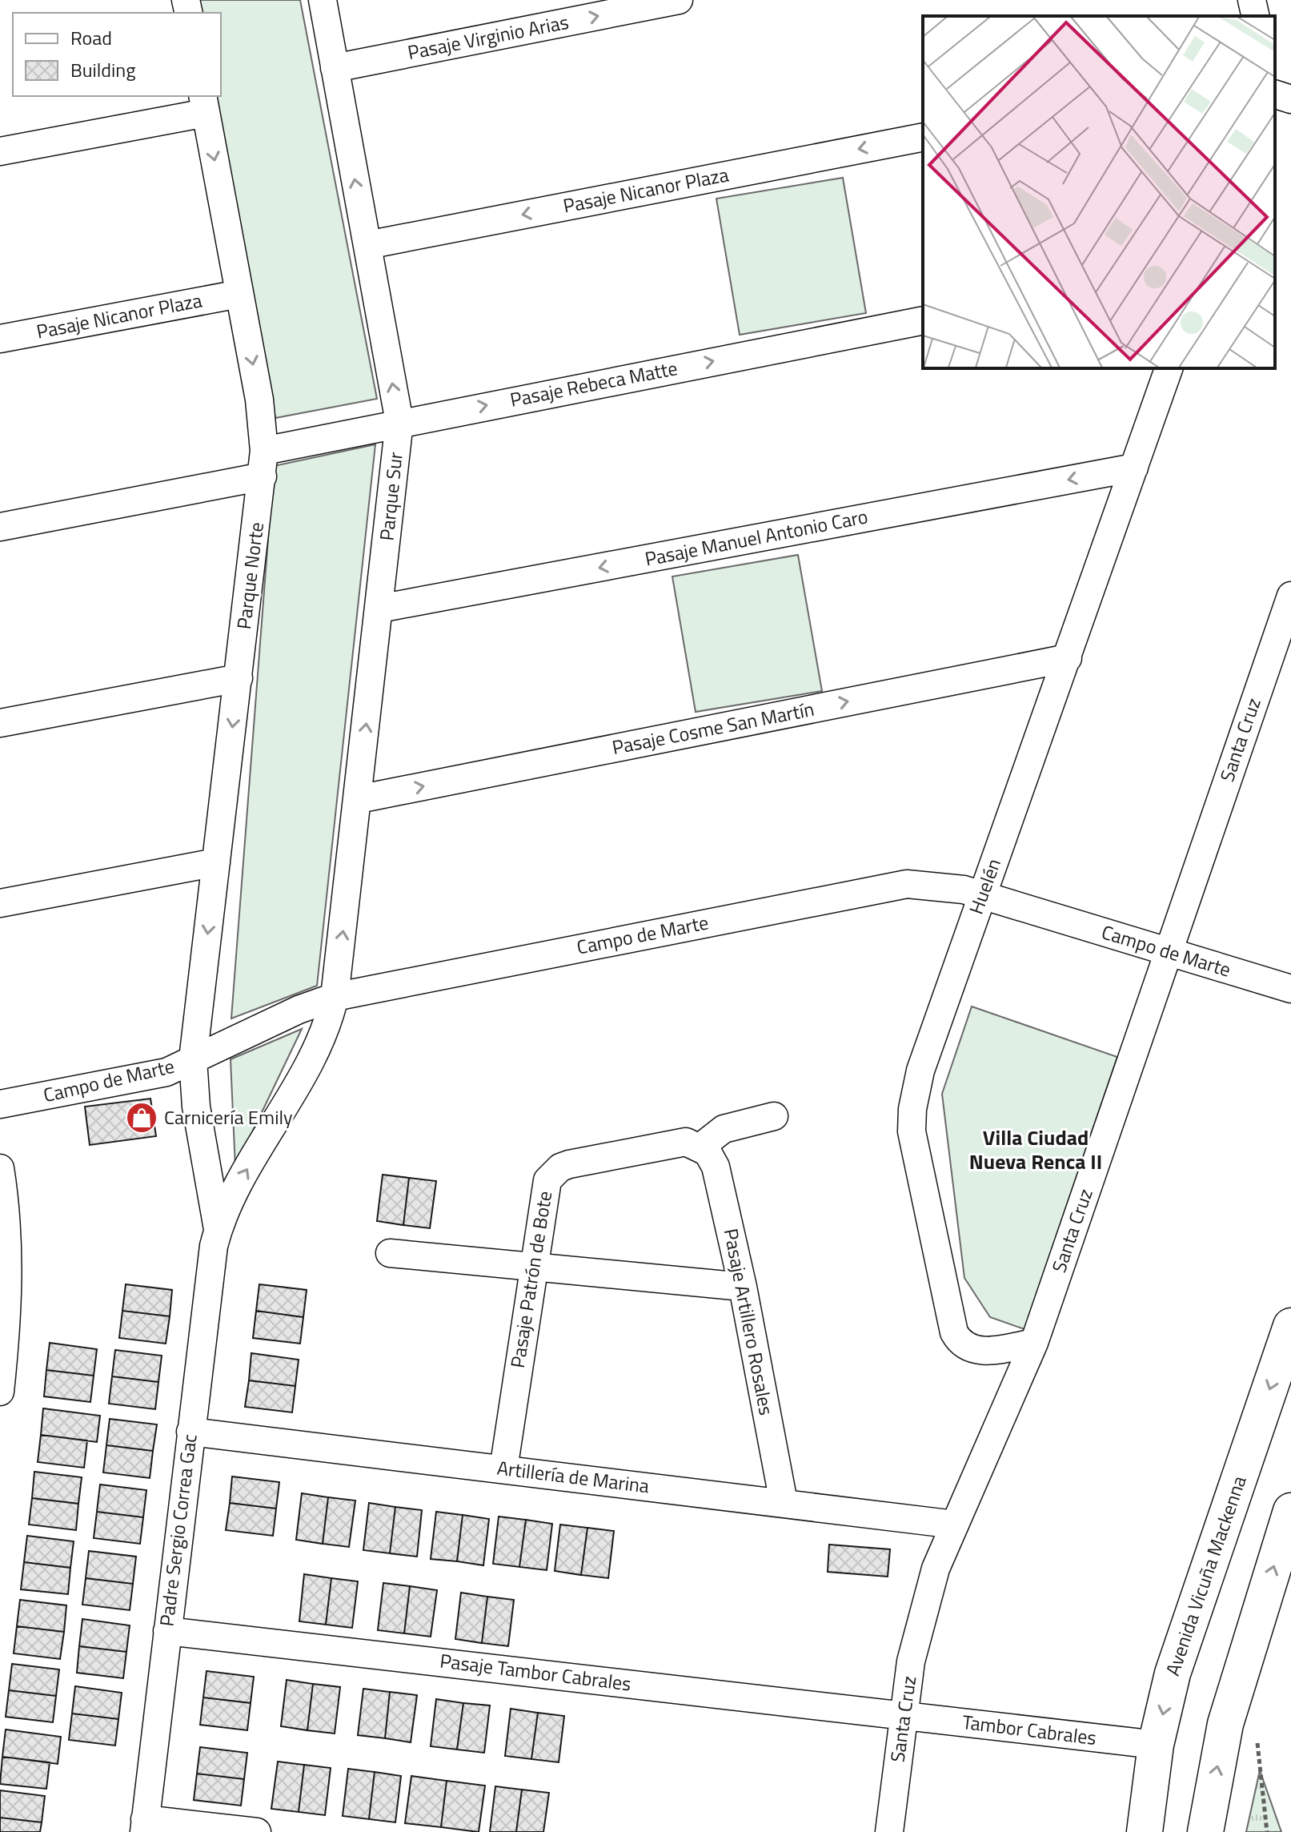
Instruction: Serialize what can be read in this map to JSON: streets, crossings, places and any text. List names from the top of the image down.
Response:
{
  "streets": {
    "street": [
      "Pasaje Virginio Arias",
      "Pasaje Nicanor Plaza",
      "Pasaje Rebeca Matte",
      "Parque Sur",
      "Pasaje Manuel Antonio Caro",
      "Parque Norte",
      "Pasaje Cosme San Martín",
      "Santa Cruz",
      "Huelén",
      "Campo de Marte",
      "Pasaje Patrón de Bote",
      "Pasaje Artillero Rosales",
      "Artillería de Marina",
      "Padre Sergio Correa Gac",
      "Avenida Vicuña Mackenna",
      "Pasaje Tambor Cabrales",
      "Tambor Cabrales"
    ]
  },
  "crossings": [
    ["Pasaje Virginio Arias", "Parque Sur"],
    ["Pasaje Nicanor Plaza", "Parque Sur"],
    ["Pasaje Nicanor Plaza", "Parque Norte"],
    ["Pasaje Rebeca Matte", "Parque Sur"],
    ["Pasaje Rebeca Matte", "Parque Norte"],
    ["Parque Sur", "Pasaje Manuel Antonio Caro"],
    ["Parque Sur", "Pasaje Cosme San Martín"],
    ["Parque Sur", "Campo de Marte"],
    ["Parque Sur", "Padre Sergio Correa Gac"],
    ["Pasaje Manuel Antonio Caro", "Huelén"],
    ["Parque Norte", "Campo de Marte"],
    ["Parque Norte", "Padre Sergio Correa Gac"],
    ["Pasaje Cosme San Martín", "Huelén"],
    ["Santa Cruz", "Huelén"],
    ["Santa Cruz", "Campo de Marte"],
    ["Santa Cruz", "Artillería de Marina"],
    ["Santa Cruz", "Pasaje Tambor Cabrales"],
    ["Santa Cruz", "Tambor Cabrales"],
    ["Huelén", "Campo de Marte"],
    ["Campo de Marte", "Padre Sergio Correa Gac"],
    ["Pasaje Patrón de Bote", "Pasaje Artillero Rosales"],
    ["Pasaje Patrón de Bote", "Artillería de Marina"],
    ["Pasaje Artillero Rosales", "Artillería de Marina"],
    ["Artillería de Marina", "Padre Sergio Correa Gac"],
    ["Padre Sergio Correa Gac", "Pasaje Tambor Cabrales"],
    ["Avenida Vicuña Mackenna", "Tambor Cabrales"],
    ["Pasaje Tambor Cabrales", "Tambor Cabrales"]
  ],
  "one_way": [
    "Pasaje Virginio Arias",
    "Pasaje Nicanor Plaza",
    "Pasaje Rebeca Matte",
    "Parque Sur",
    "Pasaje Manuel Antonio Caro",
    "Parque Norte",
    "Pasaje Cosme San Martín"
  ],
  "districts": ["Villa Ciudad Nueva Renca II"],
  "places": {
    "shop": ["Carnicería Emily"]
  },
  "legend": ["Road", "Building"]
}
